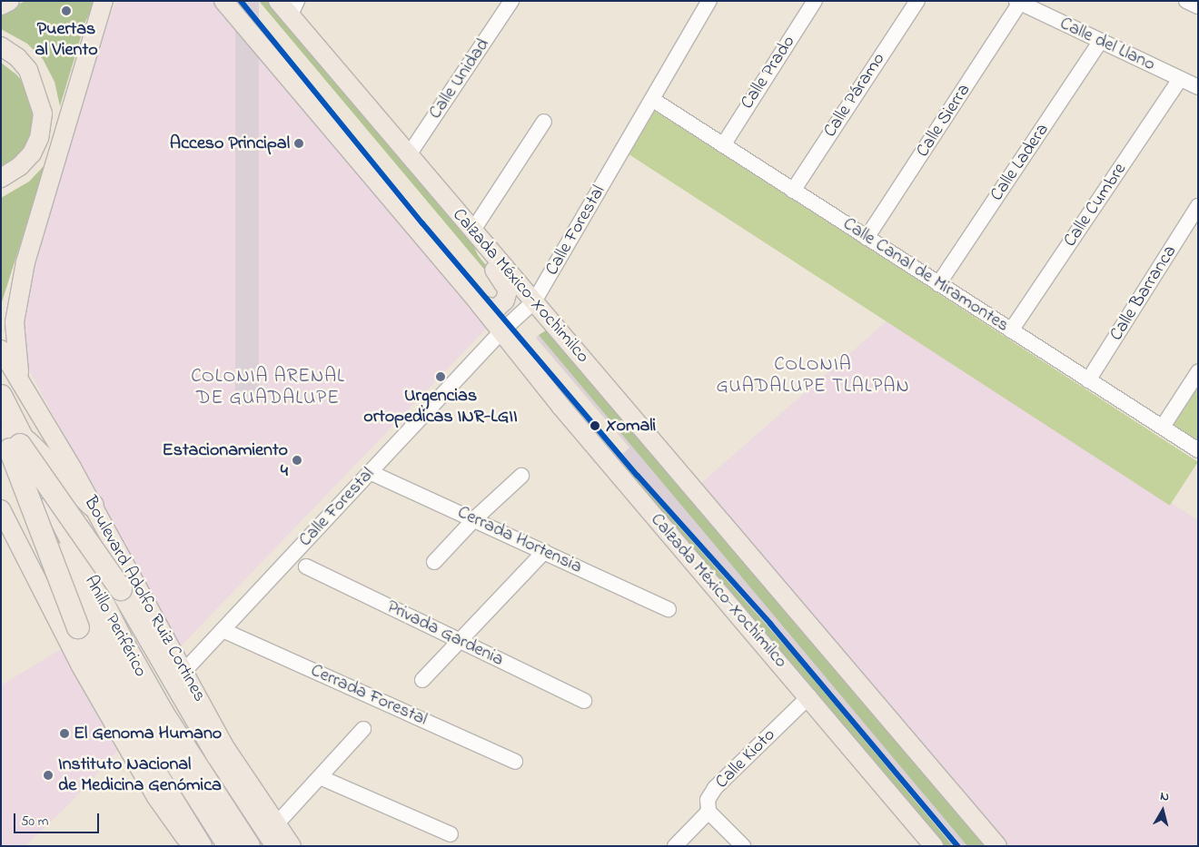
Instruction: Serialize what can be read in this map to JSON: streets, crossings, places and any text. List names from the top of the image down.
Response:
{
  "streets": {
    "highway": ["Anillo Periférico"],
    "main road": ["Calzada México-Xochimilco", "Boulevard Adolfo Ruiz Cortines"],
    "street": [
      "Calle del Llano",
      "Calle Prado",
      "Calle Unidad",
      "Calle Páramo",
      "Calle Sierra",
      "Calle Ladera",
      "Calle Cumbre",
      "Calle Forestal",
      "Calle Canal de Miramontes",
      "Calle Barranca",
      "Cerrada Hortensia",
      "Privada Gardenia",
      "Cerrada Forestal",
      "Calle Kioto"
    ]
  },
  "crossings": [
    ["Calle del Llano", "Calle Sierra"],
    ["Calle del Llano", "Calle Ladera"],
    ["Calle del Llano", "Calle Cumbre"],
    ["Calle Prado", "Calle Canal de Miramontes"],
    ["Calle Unidad", "Calzada México-Xochimilco"],
    ["Calle Páramo", "Calle Canal de Miramontes"],
    ["Calle Sierra", "Calle Canal de Miramontes"],
    ["Calle Ladera", "Calle Canal de Miramontes"],
    ["Calle Cumbre", "Calle Canal de Miramontes"],
    ["Calle Forestal", "Calle Canal de Miramontes"],
    ["Calle Forestal", "Calzada México-Xochimilco"],
    ["Calle Forestal", "Cerrada Hortensia"],
    ["Calle Forestal", "Boulevard Adolfo Ruiz Cortines"],
    ["Calle Forestal", "Cerrada Forestal"],
    ["Calle Canal de Miramontes", "Calle Barranca"],
    ["Calzada México-Xochimilco", "Calle Kioto"]
  ],
  "districts": ["COLONIA GUADALUPE TLALPAN", "COLONIA ARENAL DE GUADALUPE"],
  "places": [
    "Puertas al Viento",
    "Acceso Principal",
    "Urgencias ortopedicas INR-LGII",
    "Xomali",
    "Estacionamiento 4",
    "El Genoma Humano",
    "Instituto Nacional de Medicina Genómica"
  ],
  "scale_bar": "50 m",
  "north": "top"
}
